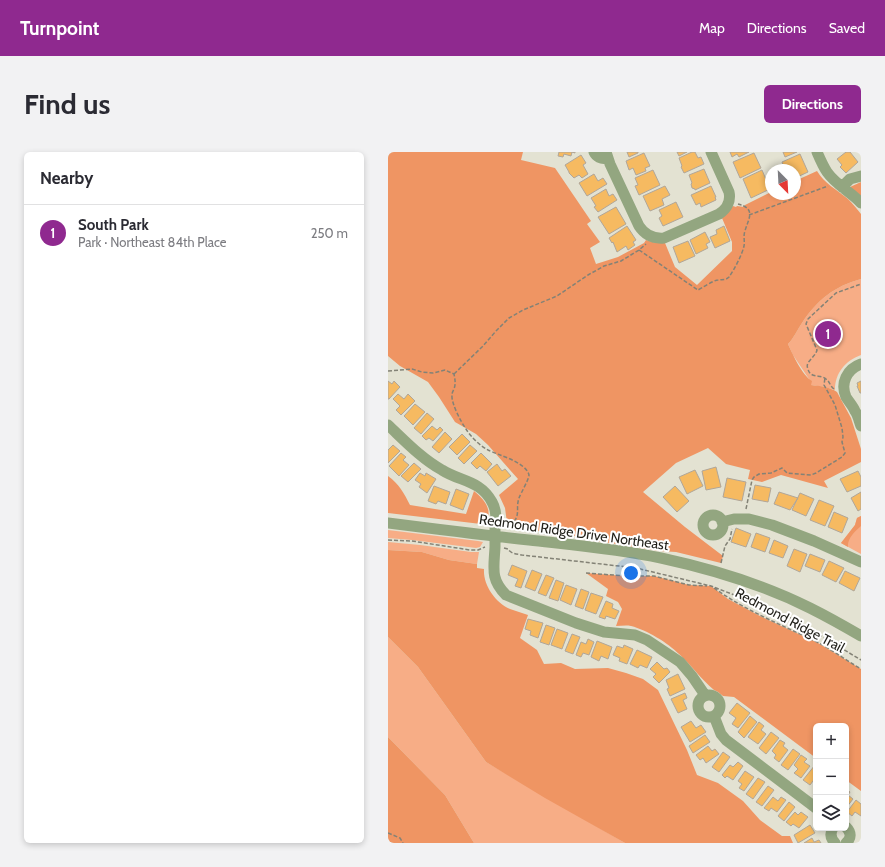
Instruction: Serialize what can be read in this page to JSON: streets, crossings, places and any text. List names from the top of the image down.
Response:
{
  "streets": {
    "street": ["Redmond Ridge Drive Northeast"],
    "path": ["Redmond Ridge Trail"]
  },
  "north": "bottom right",
  "page": {
    "header": "Turnpoint",
    "nav": ["Map", "Directions", "Saved"],
    "buttons": "Directions",
    "title": "Find us",
    "heading": "Nearby",
    "list": [
      {
        "mark": "1",
        "name": "South Park",
        "note": "Park · Northeast 84th Place",
        "value": "250 m"
      }
    ],
    "pins": "1",
    "map_buttons": ["+", "−"]
  }
}
